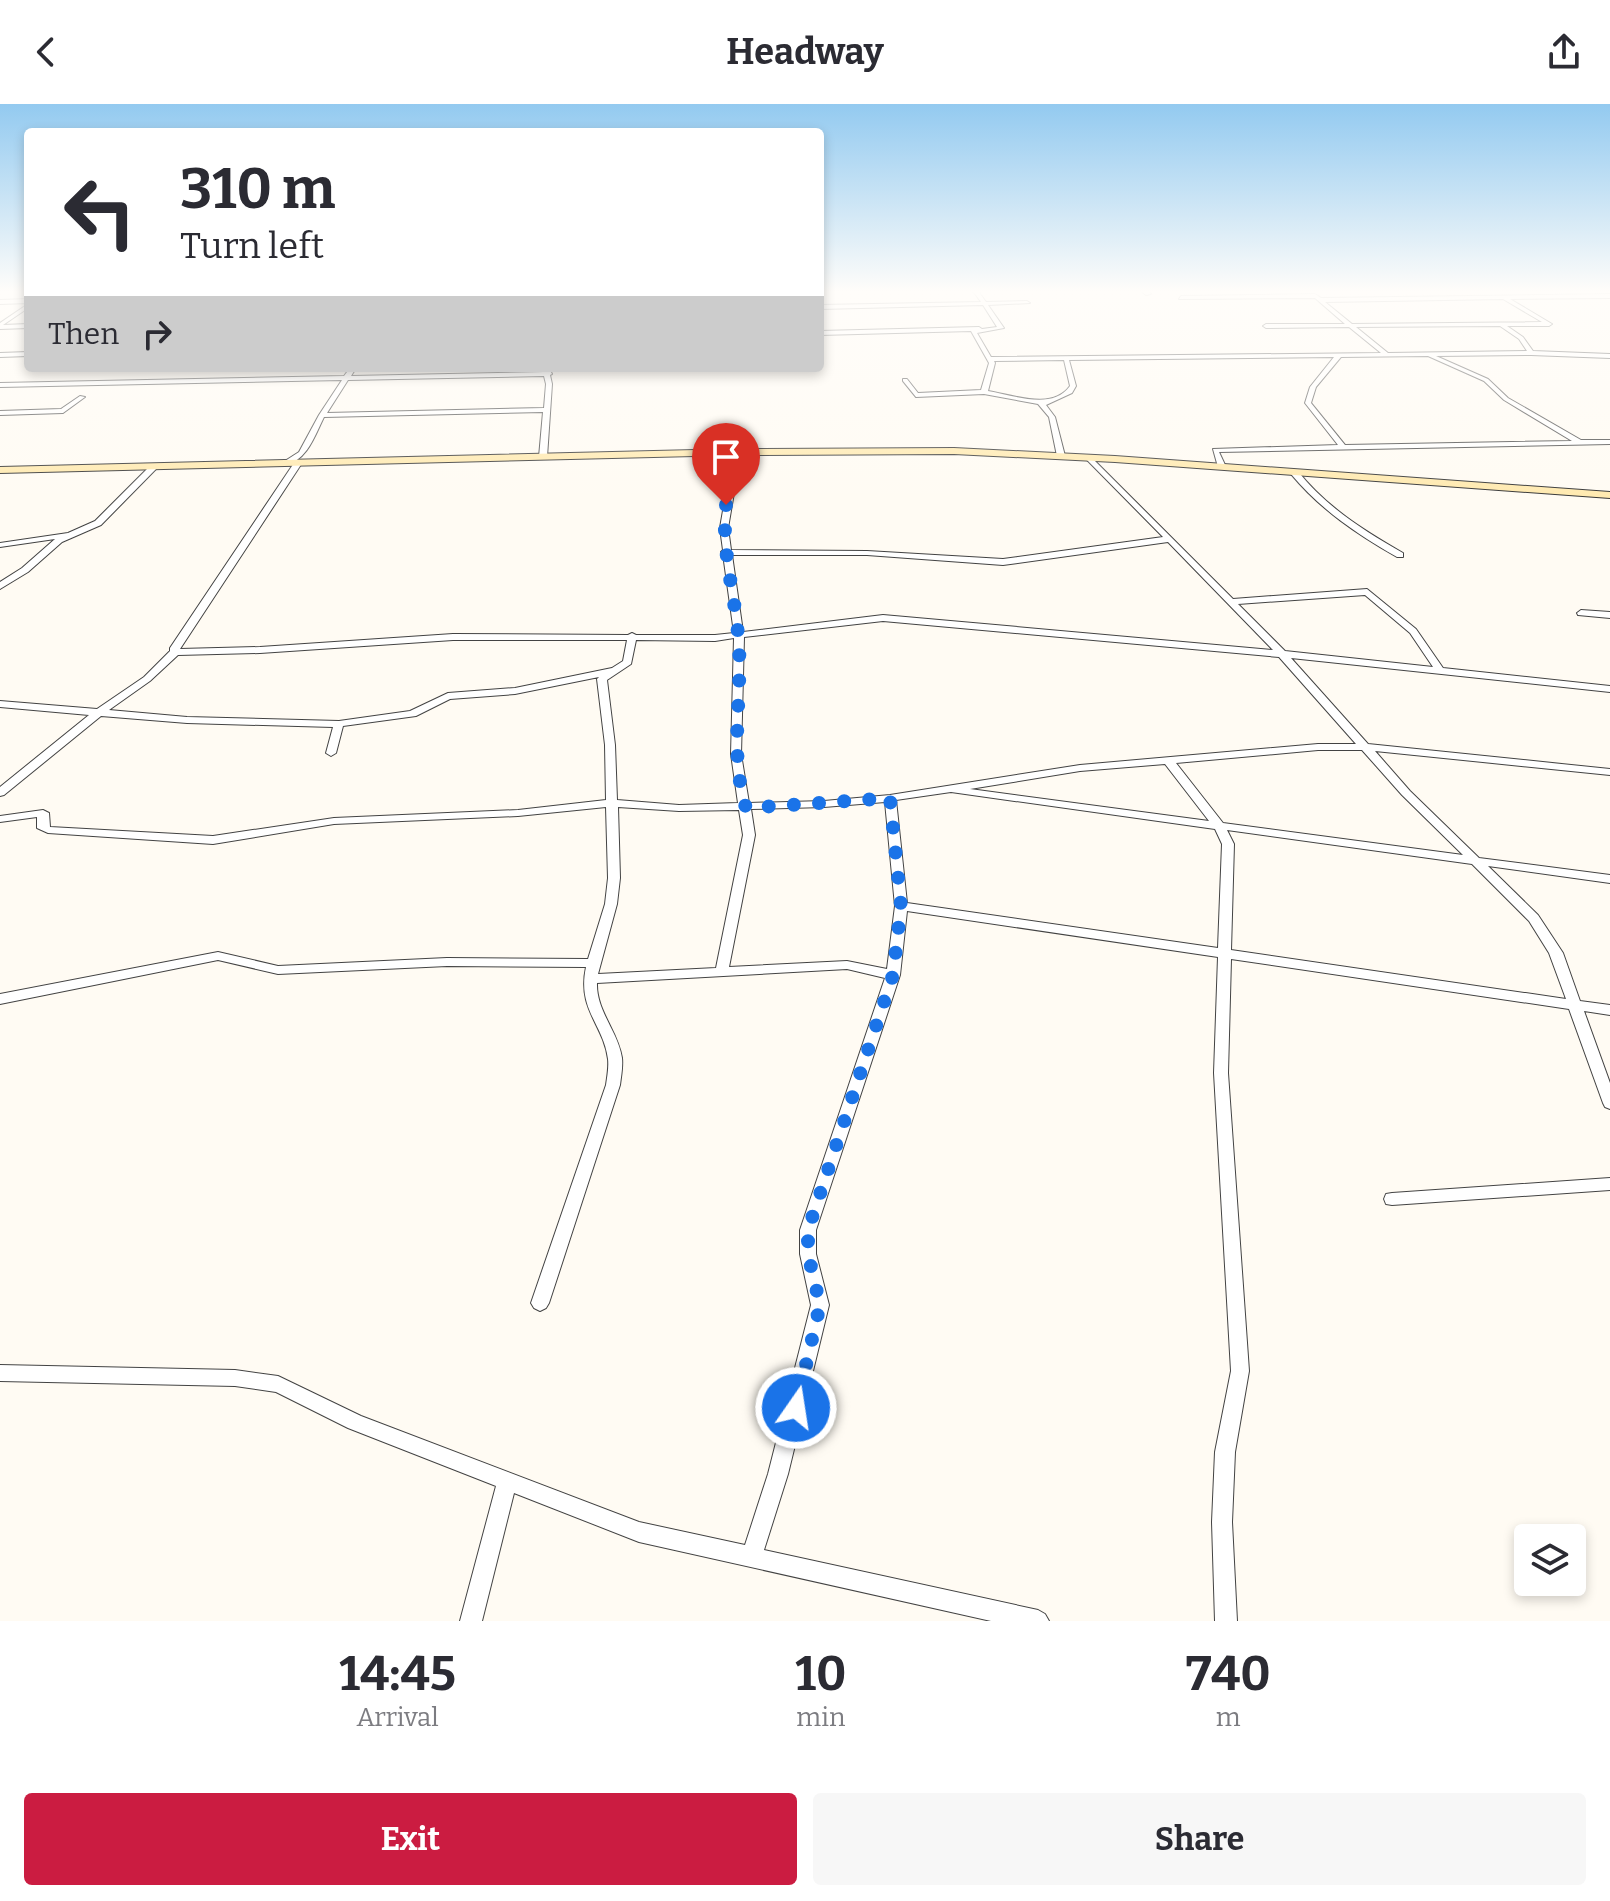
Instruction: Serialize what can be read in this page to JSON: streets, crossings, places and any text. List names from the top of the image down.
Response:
{
  "page": {
    "header": "Headway",
    "turn": ["310 m", "Turn left"],
    "then": "Then",
    "eta": [
      "14:45",
      "Arrival",
      "10",
      "min",
      "740",
      "m"
    ],
    "buttons": ["Exit", "Share"]
  }
}
